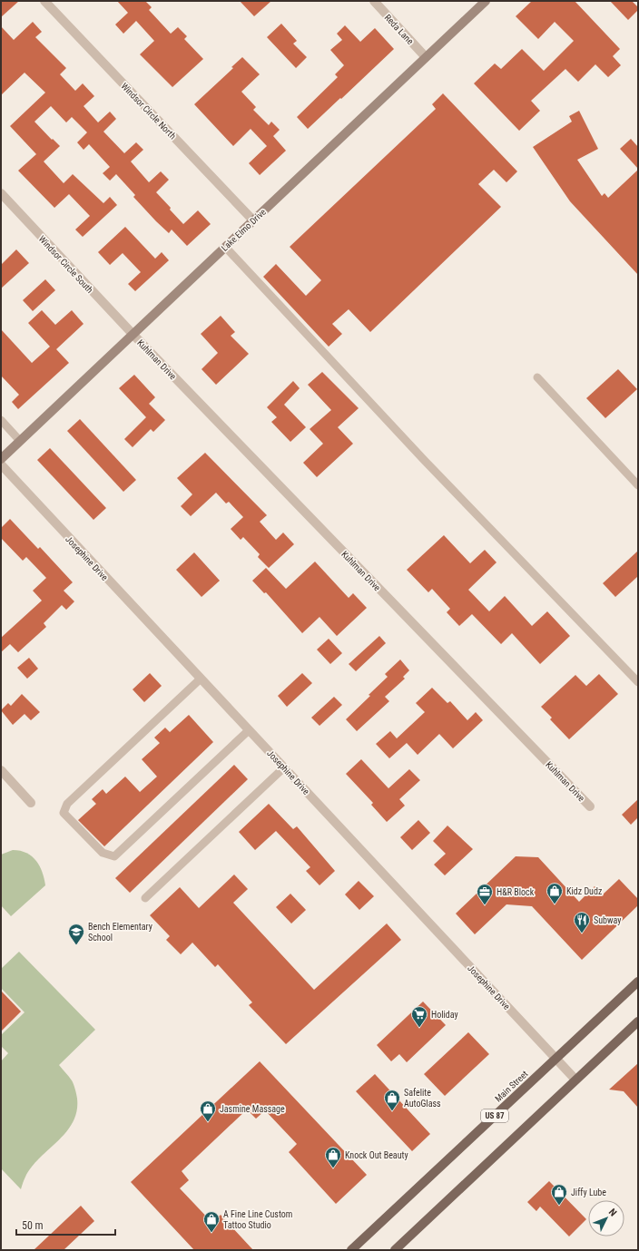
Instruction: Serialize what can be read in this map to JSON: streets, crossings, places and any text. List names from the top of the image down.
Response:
{
  "streets": {
    "main road": ["Lake Elmo Drive", "Main Street", "US 87"],
    "street": [
      "Reda Lane",
      "Windsor Circle North",
      "Windsor Circle South",
      "Kuhlman Drive",
      "Josephine Drive"
    ]
  },
  "crossings": [
    ["Reda Lane", "Lake Elmo Drive"],
    ["Windsor Circle North", "Lake Elmo Drive"],
    ["Lake Elmo Drive", "Windsor Circle South"],
    ["Lake Elmo Drive", "Kuhlman Drive"],
    ["Windsor Circle South", "Kuhlman Drive"],
    ["Josephine Drive", "Main Street"]
  ],
  "places": {
    "shop": [
      "Kidz Dudz",
      "Safelite AutoGlass",
      "Jasmine Massage",
      "Knock Out Beauty",
      "Jiffy Lube",
      "A Fine Line Custom Tattoo Studio"
    ],
    "office": ["H&R Block"],
    "restaurant": ["Subway"],
    "school or university": ["Bench Elementary School"],
    "supermarket": ["Holiday"]
  },
  "scale_bar": "50 m",
  "north": "top right"
}
